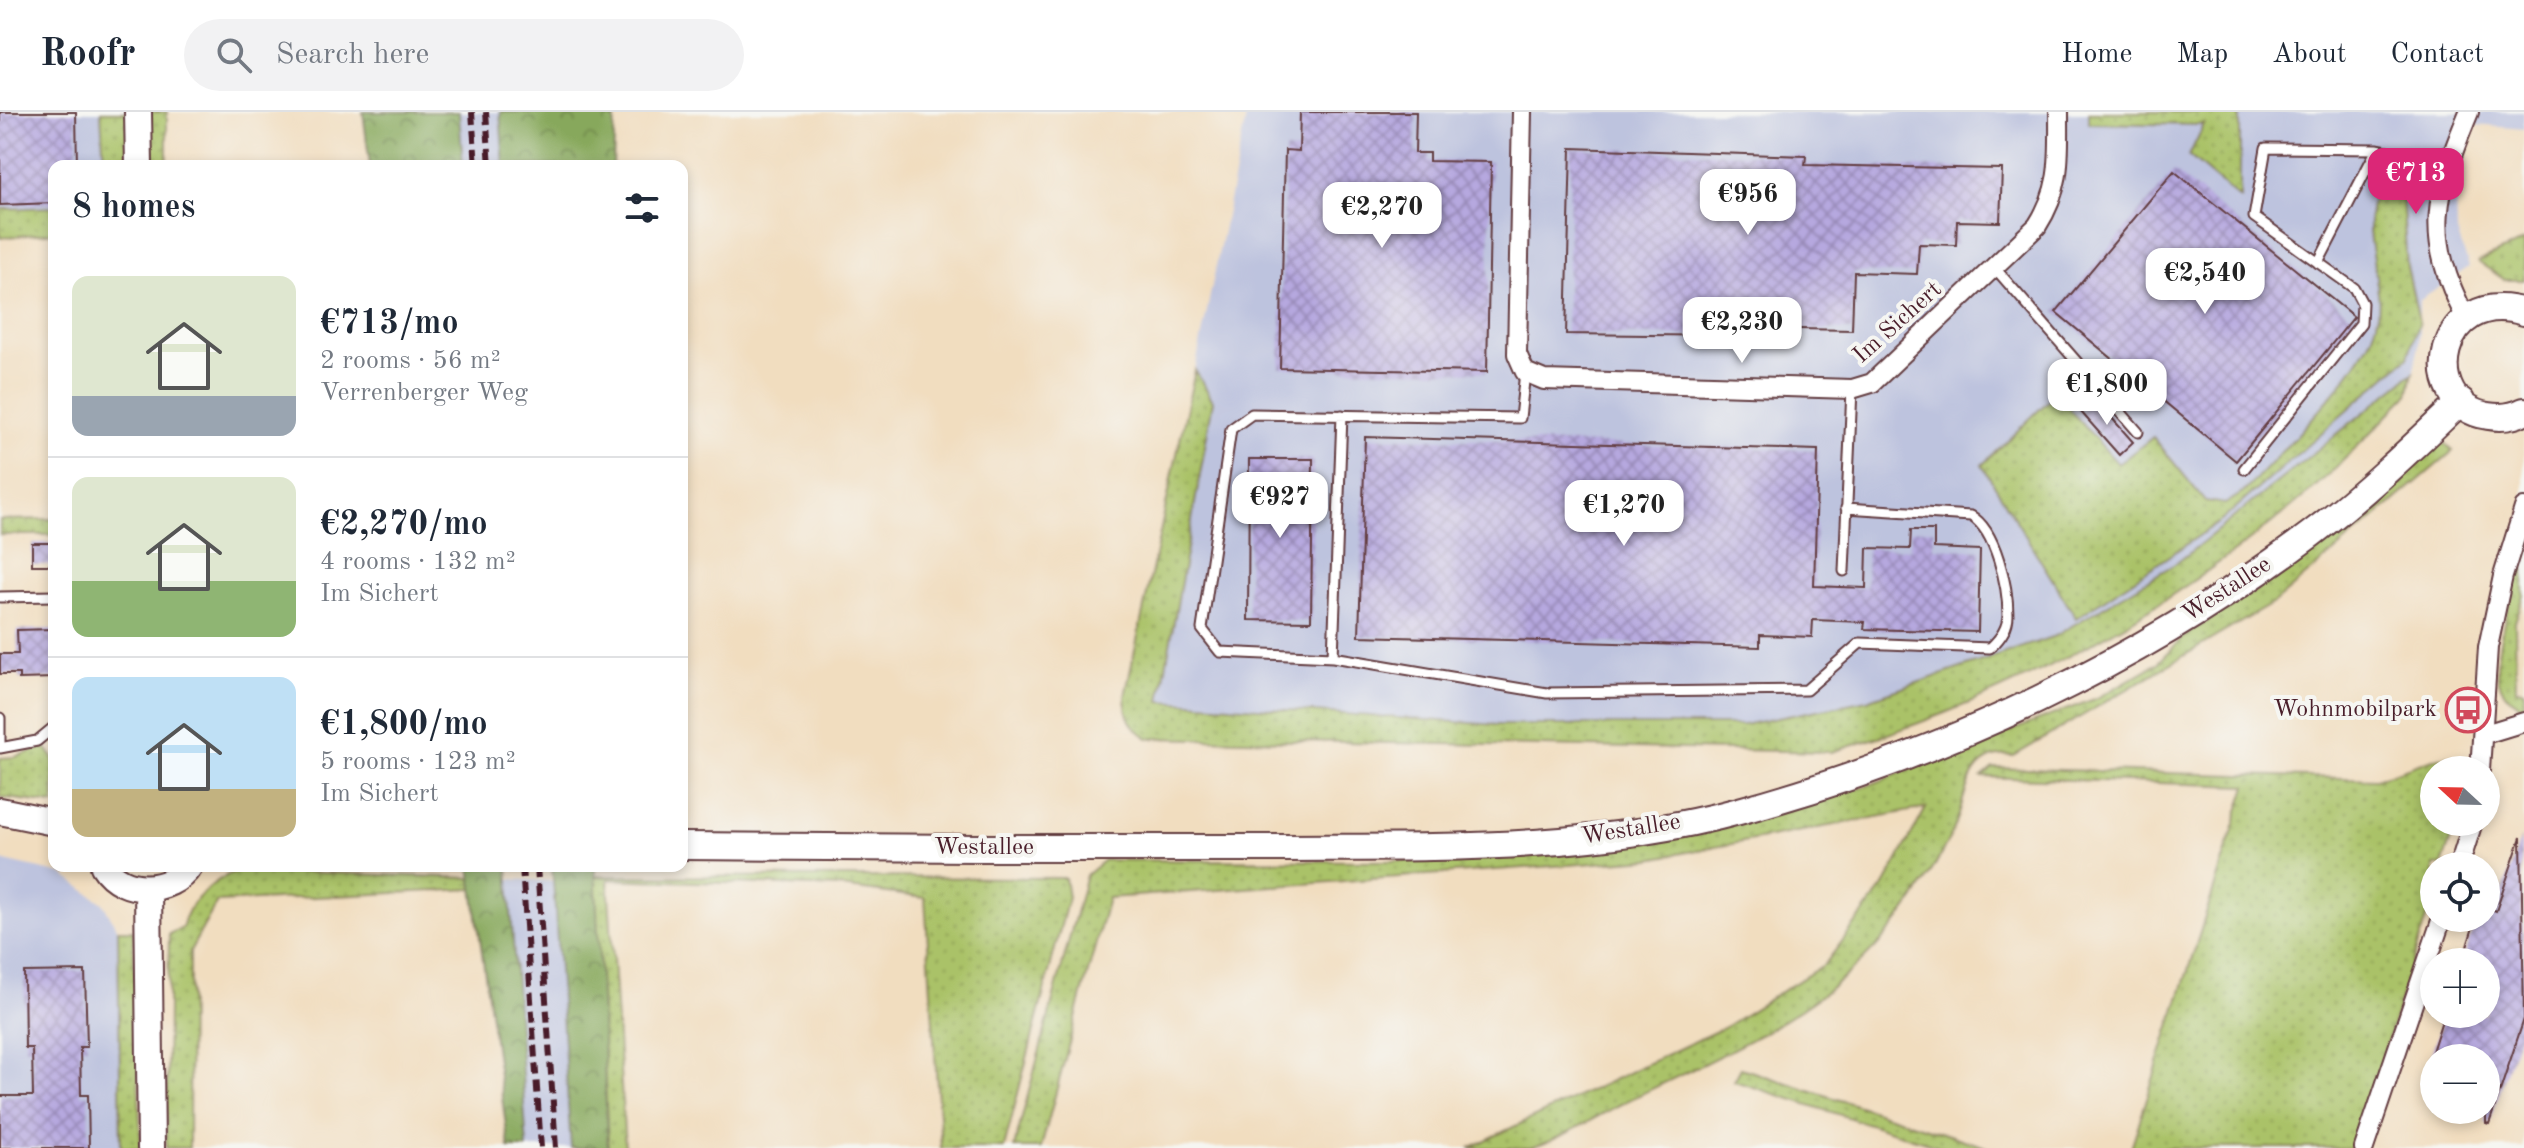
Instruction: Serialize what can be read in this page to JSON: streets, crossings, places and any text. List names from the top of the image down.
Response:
{
  "streets": {
    "main road": ["Westallee"],
    "street": ["Im Sichert"]
  },
  "places": {
    "bus stop": ["Wohnmobilpark"]
  },
  "north": "left",
  "page": {
    "header": "Roofr",
    "search": "Search here",
    "nav": [
      "Home",
      "Map",
      "About",
      "Contact"
    ],
    "price": [
      "€713",
      "€956",
      "€2,270",
      "€2,540",
      "€2,230",
      "€1,800",
      "€927",
      "€1,270"
    ],
    "heading": "8 homes",
    "list": [
      {
        "name": "€713/mo",
        "note": "2 rooms · 56 m² · Verrenberger Weg"
      },
      {
        "name": "€2,270/mo",
        "note": "4 rooms · 132 m² · Im Sichert"
      },
      {
        "name": "€1,800/mo",
        "note": "5 rooms · 123 m² · Im Sichert"
      }
    ],
    "map_buttons": ["+", "−"]
  }
}
